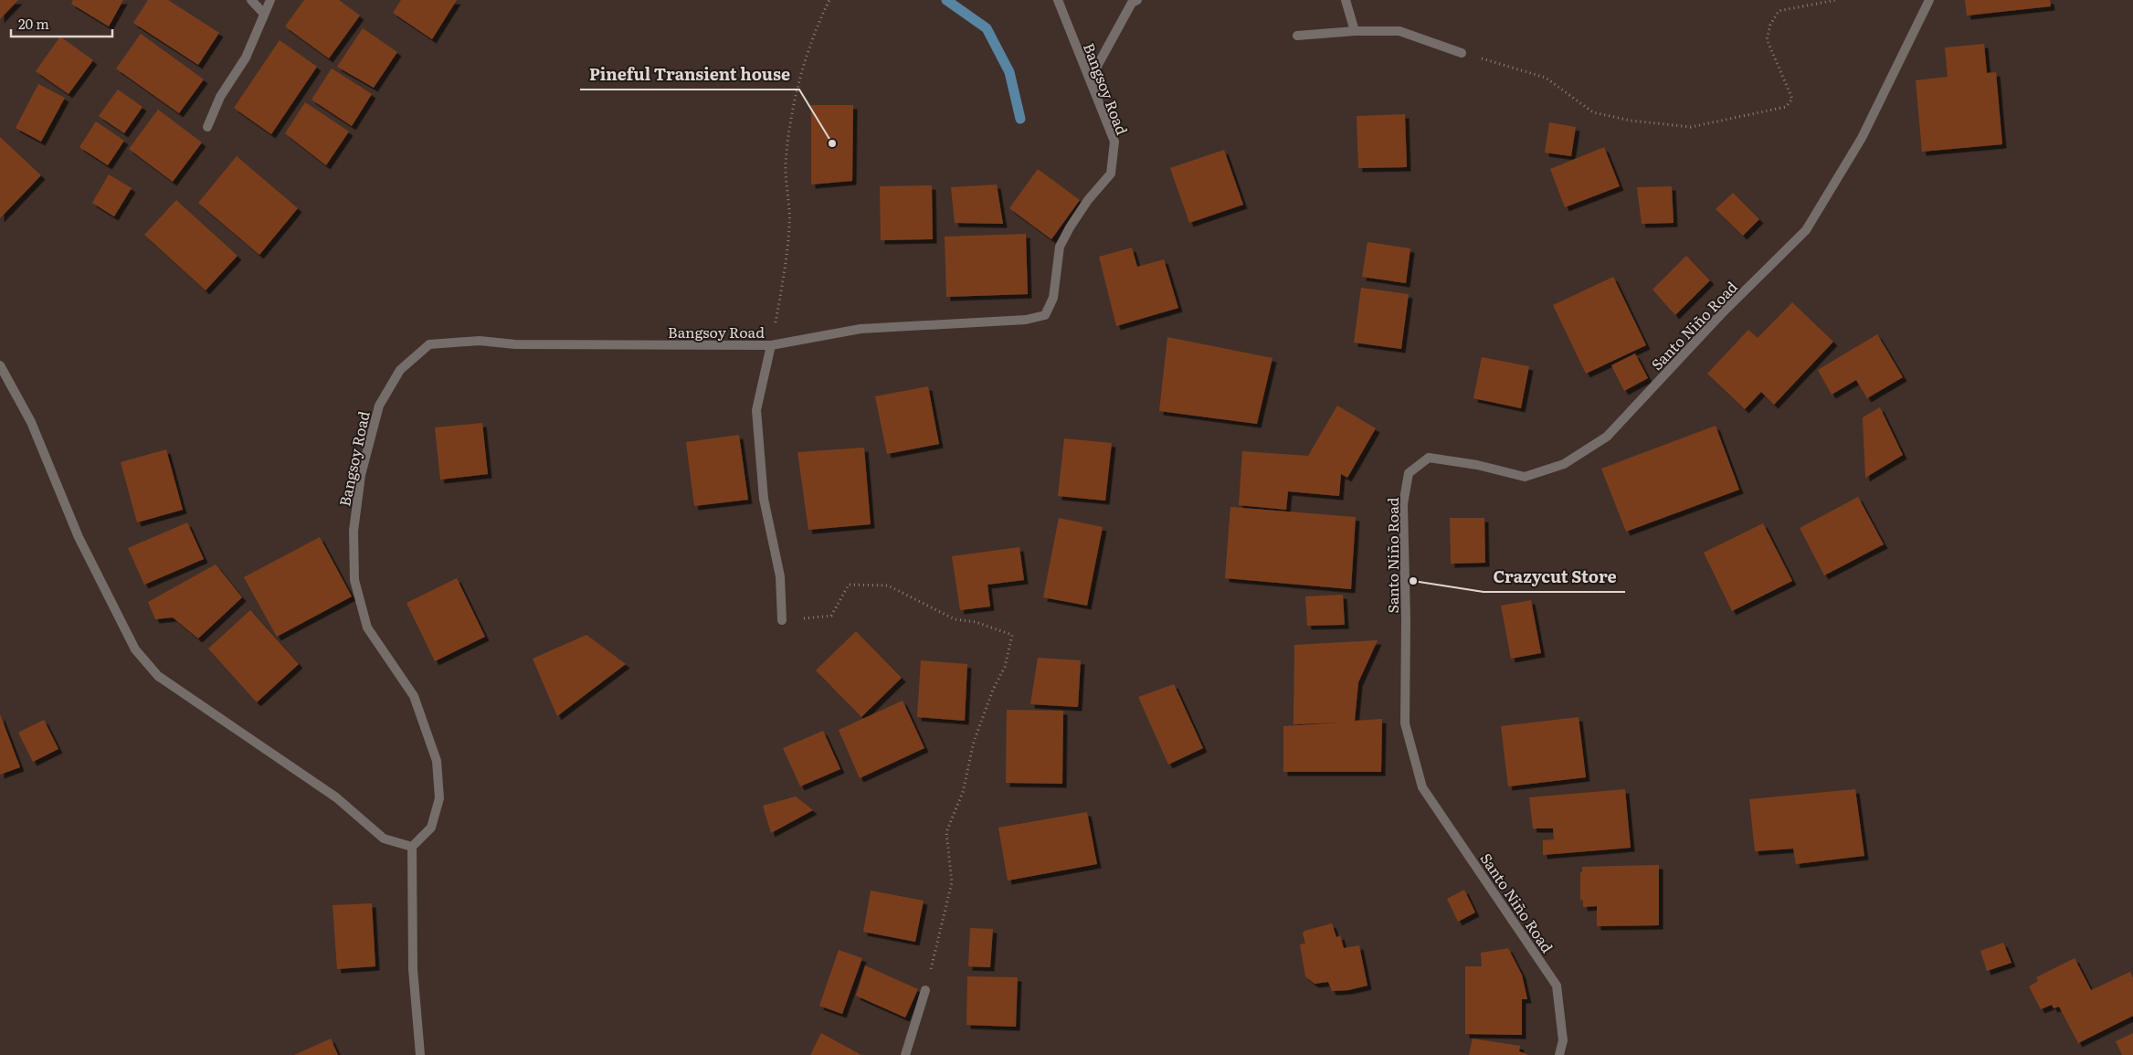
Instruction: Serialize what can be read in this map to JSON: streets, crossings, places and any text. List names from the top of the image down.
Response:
{
  "streets": {
    "street": ["Bangsoy Road", "Santo Niño Road"]
  },
  "places": ["Pineful Transient house", "Crazycut Store"],
  "scale_bar": "20 m"
}
